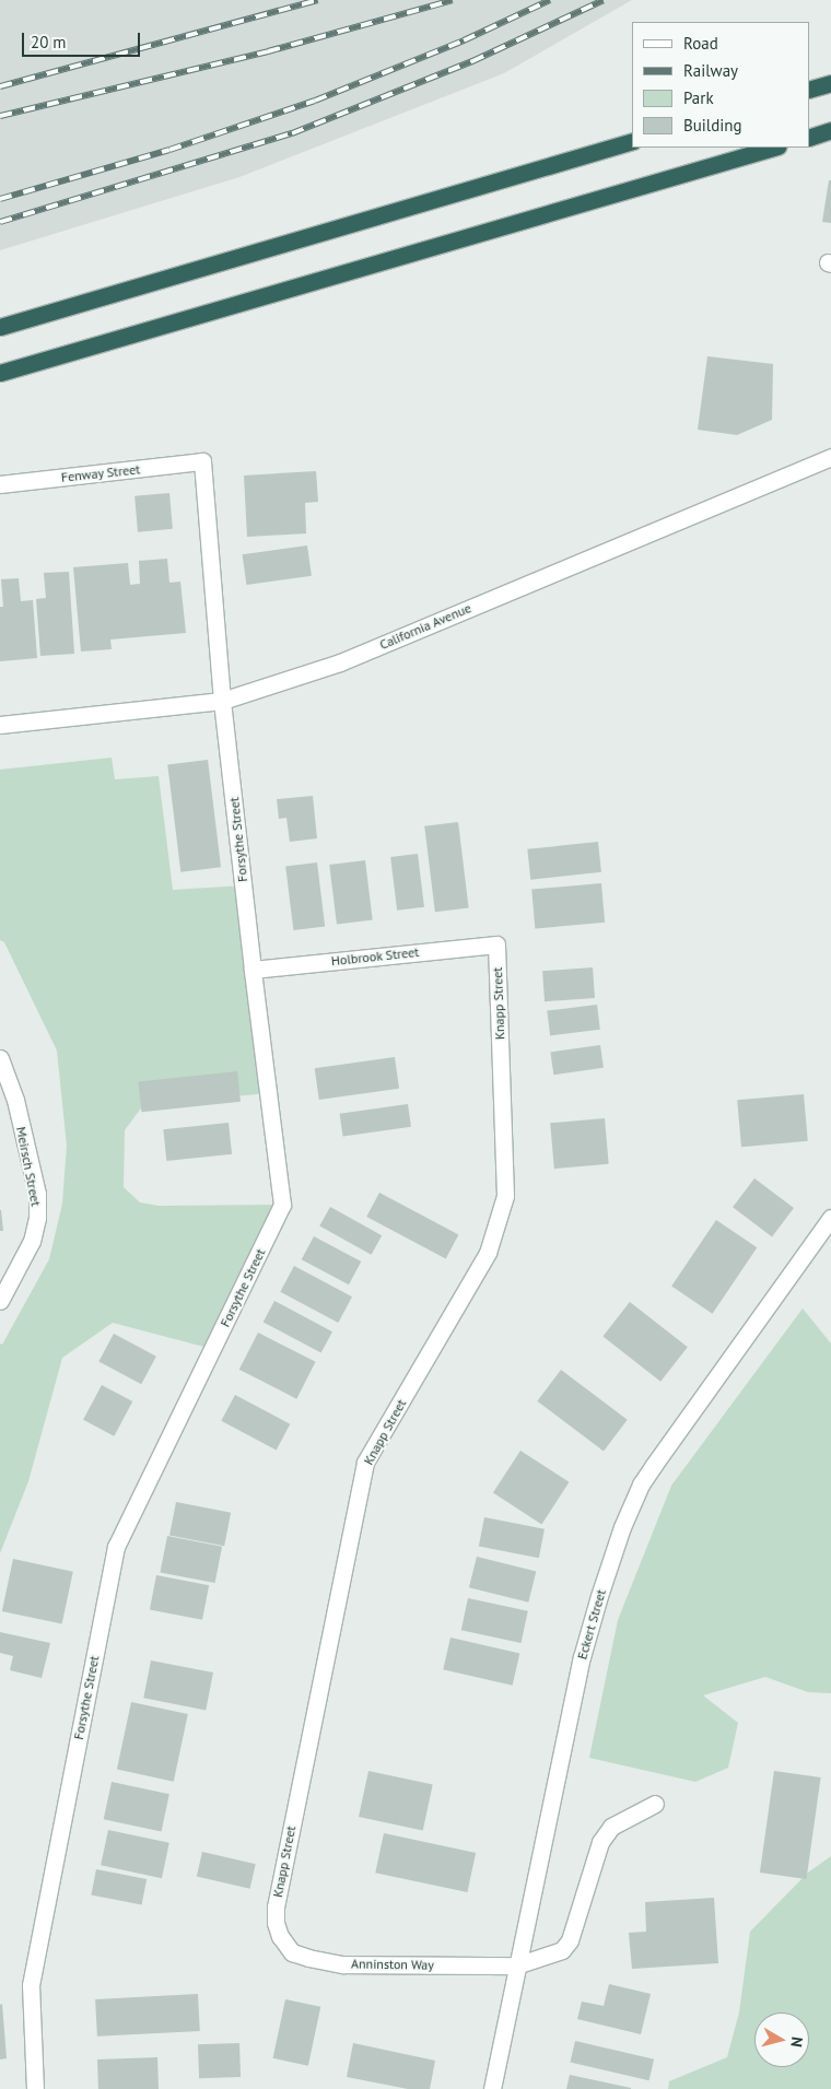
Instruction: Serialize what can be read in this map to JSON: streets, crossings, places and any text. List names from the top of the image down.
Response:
{
  "streets": {
    "street": [
      "Fenway Street",
      "California Avenue",
      "Forsythe Street",
      "Holbrook Street",
      "Knapp Street",
      "Meirsch Street",
      "Eckert Street",
      "Anninston Way"
    ]
  },
  "crossings": [
    ["Fenway Street", "Forsythe Street"],
    ["California Avenue", "Forsythe Street"],
    ["Forsythe Street", "Holbrook Street"],
    ["Holbrook Street", "Knapp Street"],
    ["Knapp Street", "Anninston Way"],
    ["Eckert Street", "Anninston Way"]
  ],
  "legend": [
    "Road",
    "Railway",
    "Park",
    "Building"
  ],
  "scale_bar": "20 m",
  "north": "right"
}
